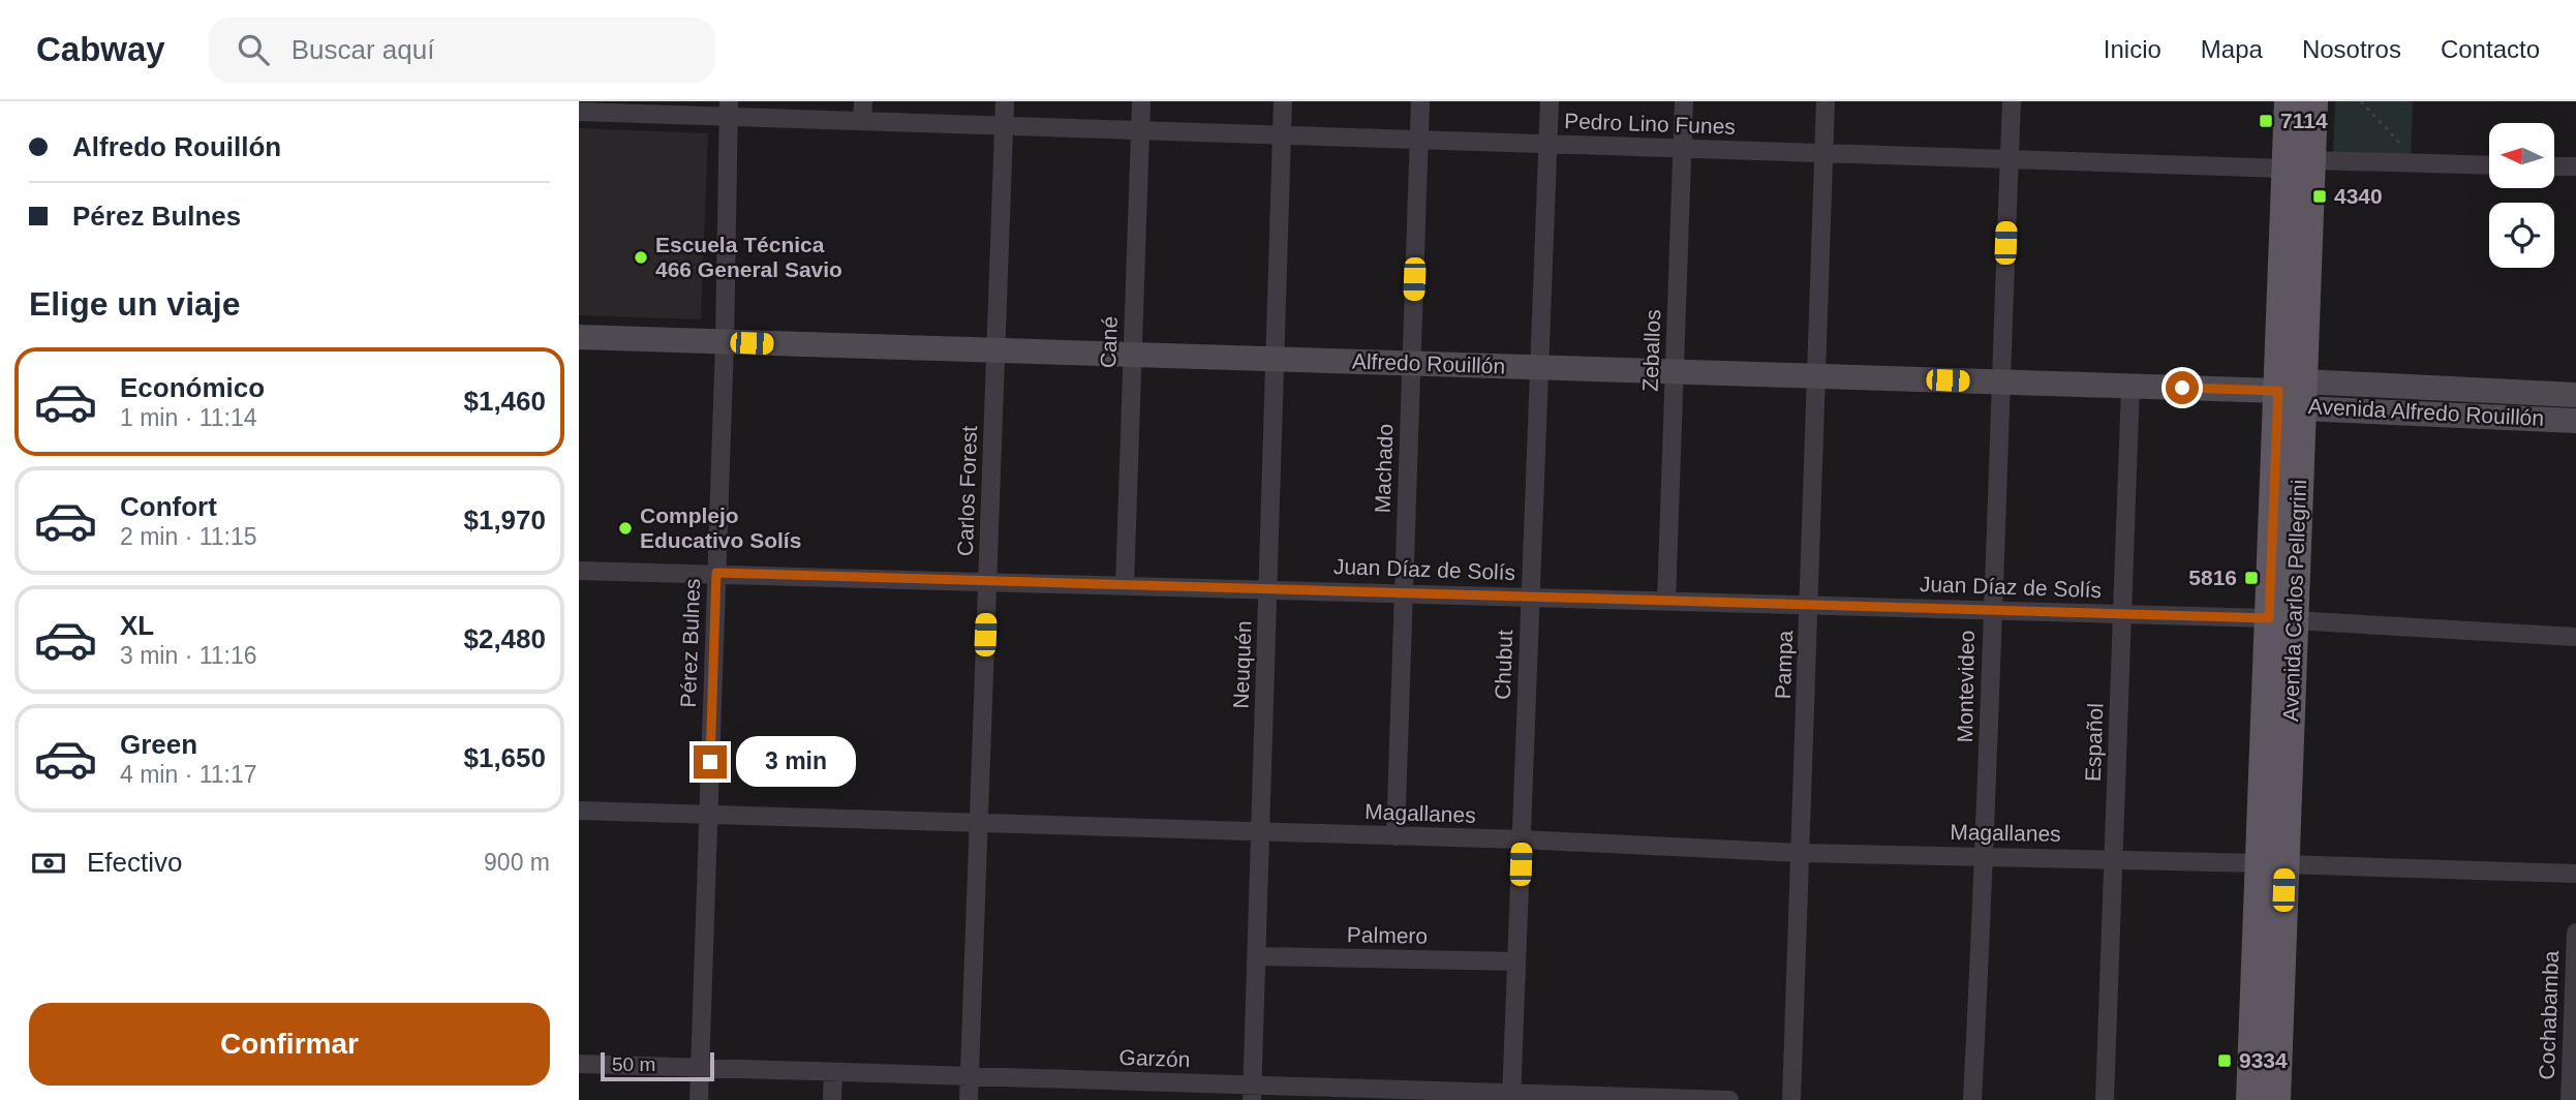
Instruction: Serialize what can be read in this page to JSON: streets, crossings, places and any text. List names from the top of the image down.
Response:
{
  "streets": {
    "main road": ["Avenida Carlos Pellegrini"],
    "street": [
      "Pedro Lino Funes",
      "Cané",
      "Zeballos",
      "Alfredo Rouillón",
      "Avenida Alfredo Rouillón",
      "Machado",
      "Carlos Forest",
      "Juan Díaz de Solís",
      "Pérez Bulnes",
      "Neuquén",
      "Chubut",
      "Pampa",
      "Montevideo",
      "Español",
      "Magallanes",
      "Palmero",
      "Cochabamba",
      "Garzón"
    ]
  },
  "crossings": [
    ["Pedro Lino Funes", "Cané"],
    ["Pedro Lino Funes", "Zeballos"],
    ["Pedro Lino Funes", "Machado"],
    ["Pedro Lino Funes", "Carlos Forest"],
    ["Pedro Lino Funes", "Avenida Carlos Pellegrini"],
    ["Pedro Lino Funes", "Pérez Bulnes"],
    ["Pedro Lino Funes", "Neuquén"],
    ["Pedro Lino Funes", "Chubut"],
    ["Pedro Lino Funes", "Pampa"],
    ["Pedro Lino Funes", "Montevideo"],
    ["Cané", "Alfredo Rouillón"],
    ["Cané", "Juan Díaz de Solís"],
    ["Zeballos", "Alfredo Rouillón"],
    ["Zeballos", "Juan Díaz de Solís"],
    ["Alfredo Rouillón", "Avenida Alfredo Rouillón"],
    ["Alfredo Rouillón", "Machado"],
    ["Alfredo Rouillón", "Carlos Forest"],
    ["Alfredo Rouillón", "Avenida Carlos Pellegrini"],
    ["Alfredo Rouillón", "Pérez Bulnes"],
    ["Alfredo Rouillón", "Neuquén"],
    ["Alfredo Rouillón", "Chubut"],
    ["Alfredo Rouillón", "Pampa"],
    ["Alfredo Rouillón", "Montevideo"],
    ["Alfredo Rouillón", "Español"],
    ["Avenida Alfredo Rouillón", "Avenida Carlos Pellegrini"],
    ["Machado", "Juan Díaz de Solís"],
    ["Machado", "Magallanes"],
    ["Carlos Forest", "Juan Díaz de Solís"],
    ["Carlos Forest", "Magallanes"],
    ["Carlos Forest", "Garzón"],
    ["Juan Díaz de Solís", "Avenida Carlos Pellegrini"],
    ["Juan Díaz de Solís", "Pérez Bulnes"],
    ["Juan Díaz de Solís", "Neuquén"],
    ["Juan Díaz de Solís", "Chubut"],
    ["Juan Díaz de Solís", "Pampa"],
    ["Juan Díaz de Solís", "Montevideo"],
    ["Juan Díaz de Solís", "Español"],
    ["Avenida Carlos Pellegrini", "Magallanes"],
    ["Pérez Bulnes", "Magallanes"],
    ["Pérez Bulnes", "Garzón"],
    ["Neuquén", "Magallanes"],
    ["Neuquén", "Palmero"],
    ["Neuquén", "Garzón"],
    ["Chubut", "Magallanes"],
    ["Chubut", "Palmero"],
    ["Chubut", "Garzón"],
    ["Pampa", "Magallanes"],
    ["Montevideo", "Magallanes"],
    ["Español", "Magallanes"]
  ],
  "places": {
    "transit": [
      "7114",
      "4340",
      "5816",
      "9334"
    ],
    "other": ["Escuela Técnica 466 General Savio", "Complejo Educativo Solís"]
  },
  "scale_bar": "50 m",
  "north": "left",
  "page": {
    "header": "Cabway",
    "search": "Buscar aquí",
    "nav": [
      "Inicio",
      "Mapa",
      "Nosotros",
      "Contacto"
    ],
    "banner": ["Alfredo Rouillón", "Pérez Bulnes"],
    "heading": "Elige un viaje",
    "list": [
      {
        "name": "Económico",
        "note": "1 min · 11:14",
        "value": "$1,460"
      },
      {
        "name": "Confort",
        "note": "2 min · 11:15",
        "value": "$1,970"
      },
      {
        "name": "XL",
        "note": "3 min · 11:16",
        "value": "$2,480"
      },
      {
        "name": "Green",
        "note": "4 min · 11:17",
        "value": "$1,650"
      }
    ],
    "bubble": "3 min",
    "pay": ["Efectivo", "900 m"],
    "buttons": "Confirmar",
    "scale": "50 m"
  }
}
